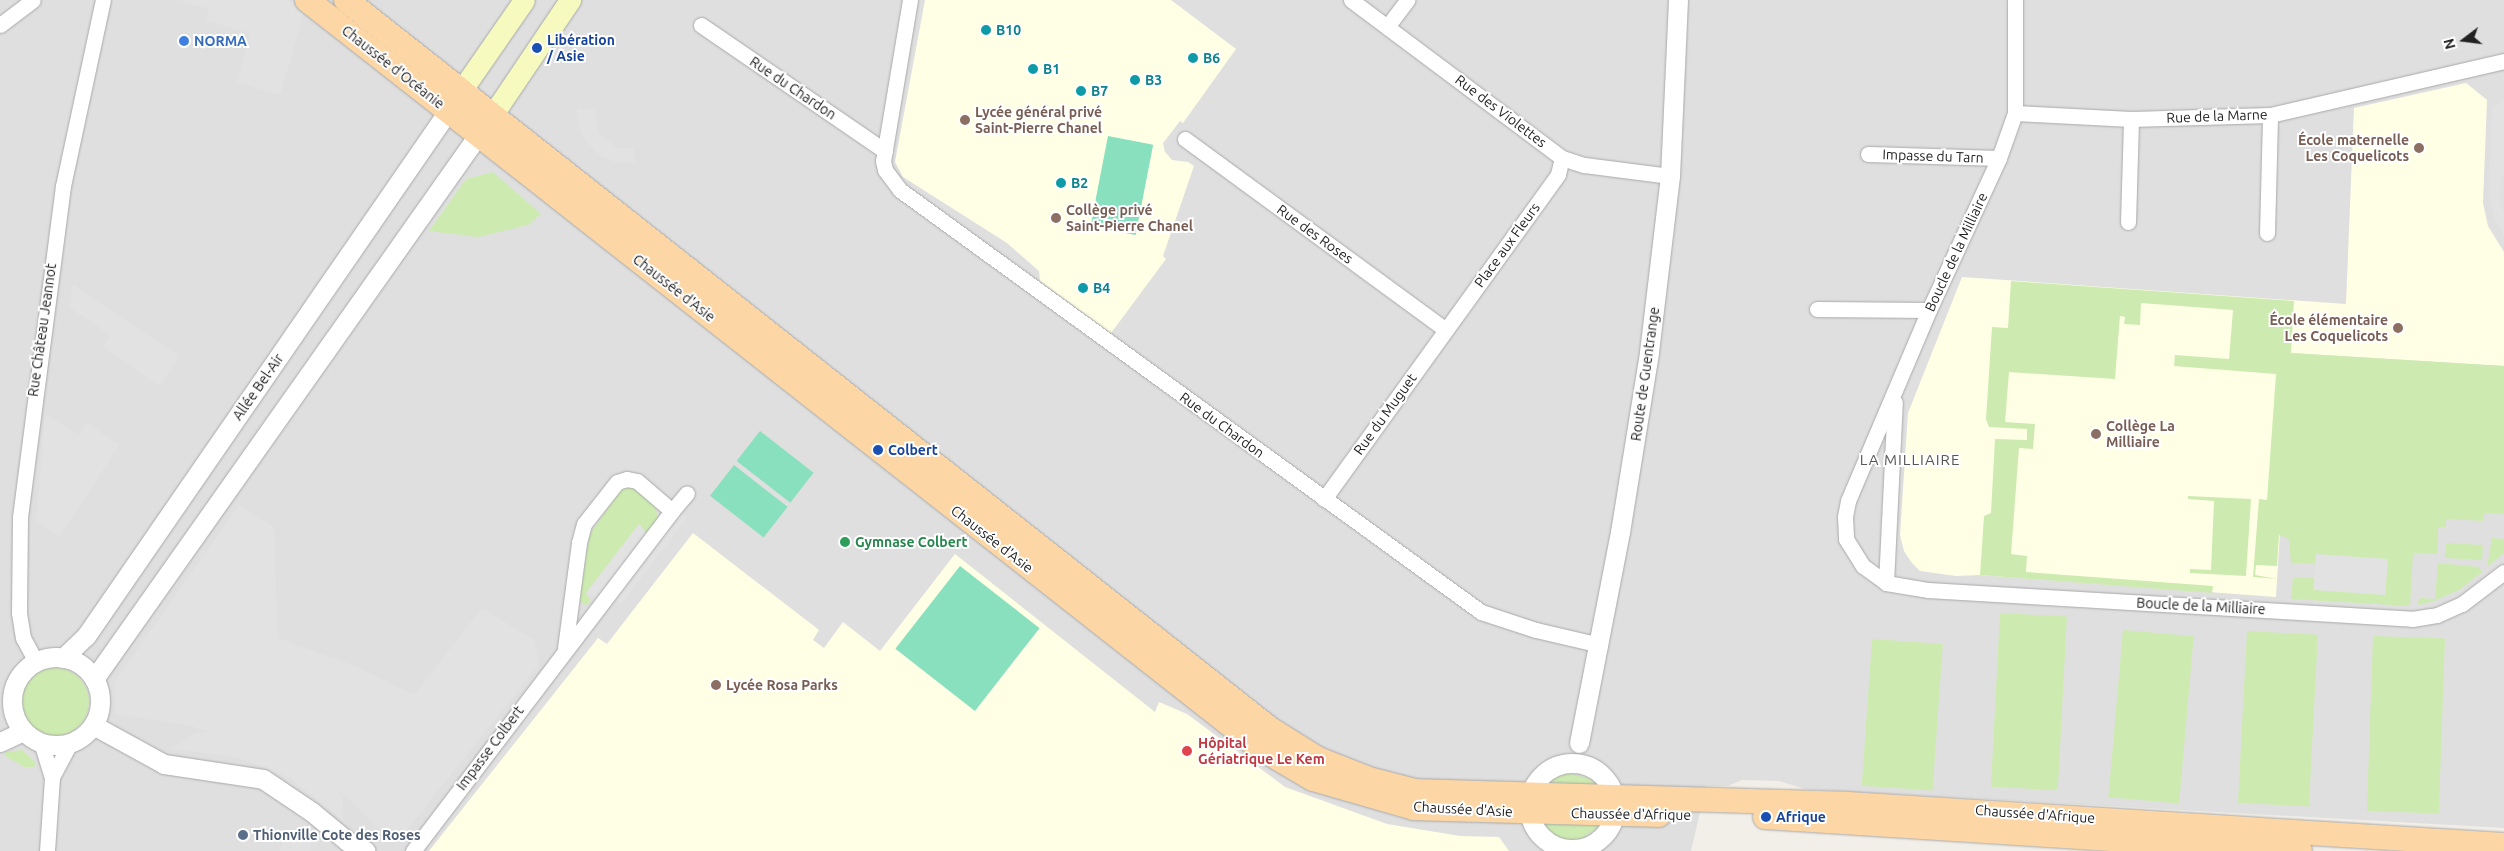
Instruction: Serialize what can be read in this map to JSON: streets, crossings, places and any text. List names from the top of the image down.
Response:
{
  "streets": {
    "main road": ["Chaussée d'Océanie", "Chaussée d'Asie", "Chaussée d'Afrique"],
    "street": [
      "Rue du Chardon",
      "Rue des Violettes",
      "Rue de la Marne",
      "Impasse du Tarn",
      "Rue des Roses",
      "Place aux Fleurs",
      "Boucle de la Milliaire",
      "Rue Château Jeannot",
      "Route de Guentrange",
      "Allée Bel-Air",
      "Rue du Muguet",
      "Impasse Colbert"
    ]
  },
  "crossings": [
    ["Chaussée d'Océanie", "Chaussée d'Asie"],
    ["Chaussée d'Océanie", "Allée Bel-Air"],
    ["Rue du Chardon", "Route de Guentrange"],
    ["Rue du Chardon", "Rue du Muguet"],
    ["Rue des Violettes", "Place aux Fleurs"],
    ["Rue des Violettes", "Route de Guentrange"],
    ["Rue de la Marne", "Boucle de la Milliaire"],
    ["Impasse du Tarn", "Boucle de la Milliaire"],
    ["Rue des Roses", "Place aux Fleurs"],
    ["Rue des Roses", "Rue du Muguet"],
    ["Place aux Fleurs", "Rue du Muguet"],
    ["Chaussée d'Asie", "Chaussée d'Afrique"],
    ["Rue Château Jeannot", "Allée Bel-Air"]
  ],
  "districts": ["LA MILLIAIRE"],
  "places": [
    "B10",
    "NORMA",
    "Libération / Asie",
    "B6",
    "B1",
    "B3",
    "B7",
    "Lycée général privé Saint-Pierre Chanel",
    "École maternelle Les Coquelicots",
    "B2",
    "Collège privé Saint-Pierre Chanel",
    "B4",
    "École élémentaire Les Coquelicots",
    "Collège La Milliaire",
    "Colbert",
    "Gymnase Colbert",
    "Lycée Rosa Parks",
    "Hôpital Gériatrique Le Kem",
    "Afrique",
    "Thionville Cote des Roses"
  ],
  "north": "left"
}
